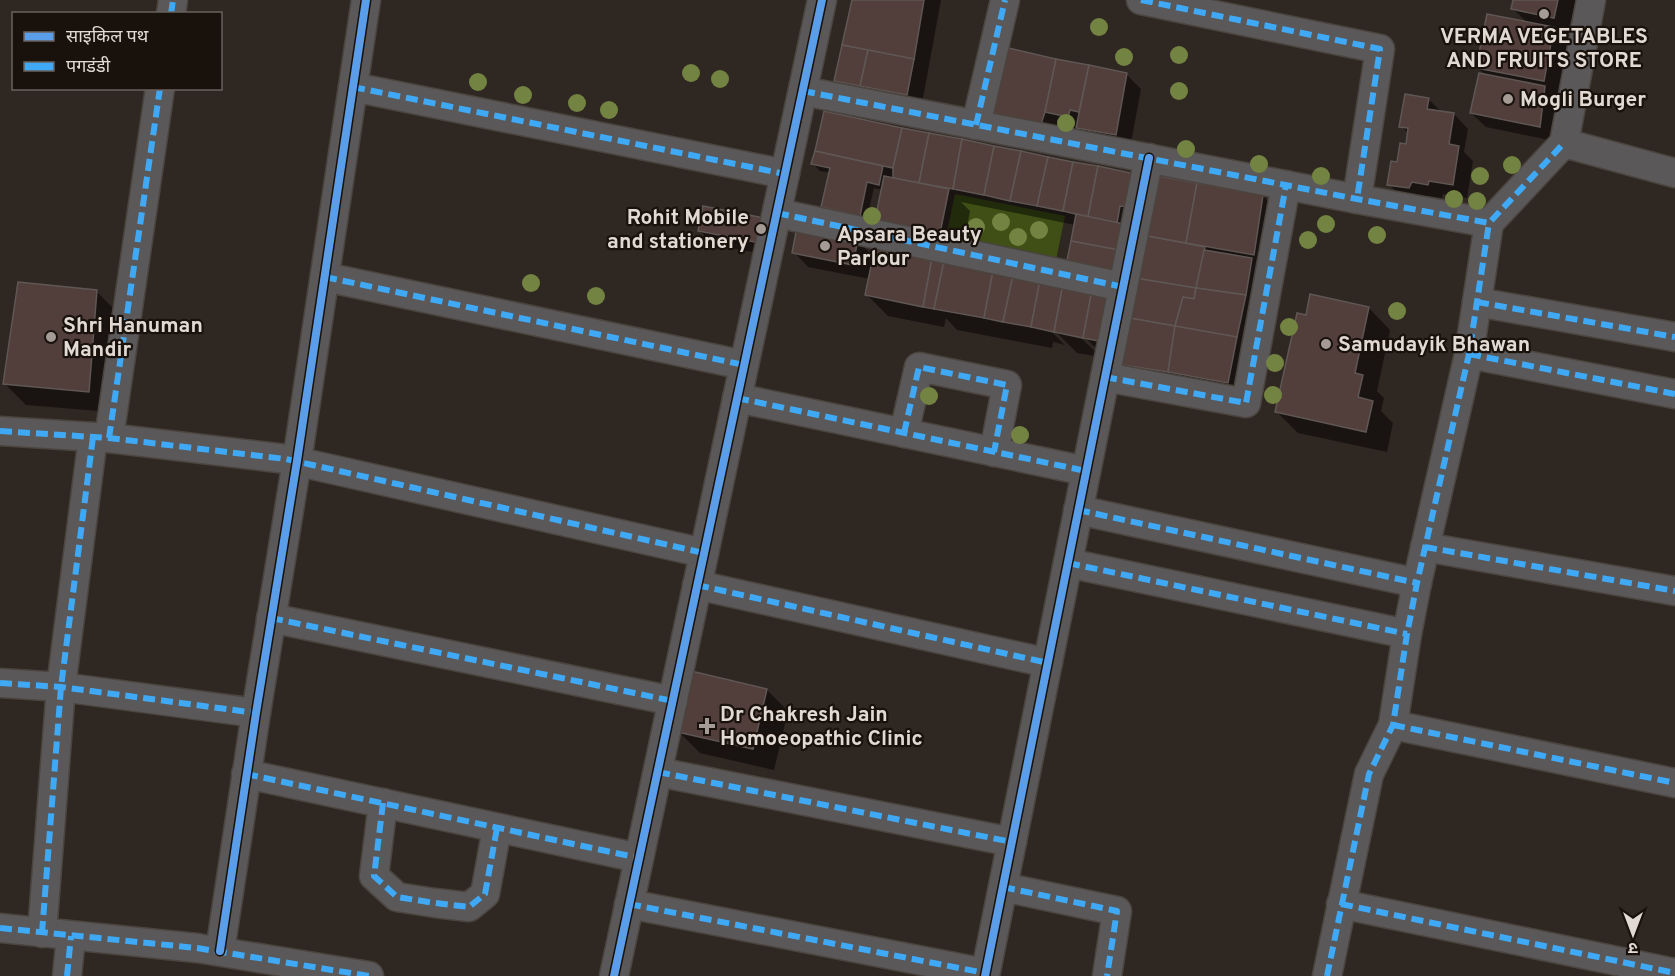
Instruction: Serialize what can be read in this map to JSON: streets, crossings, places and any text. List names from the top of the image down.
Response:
{
  "places": {
    "other": [
      "VERMA VEGETABLES AND FRUITS STORE",
      "Mogli Burger",
      "Rohit Mobile and stationery",
      "Apsara Beauty Parlour",
      "Shri Hanuman Mandir",
      "Samudayik Bhawan"
    ],
    "health": ["Dr Chakresh Jain Homoeopathic Clinic"]
  },
  "legend": ["साइकिल पथ", "पगडंडी"],
  "north": "bottom"
}
